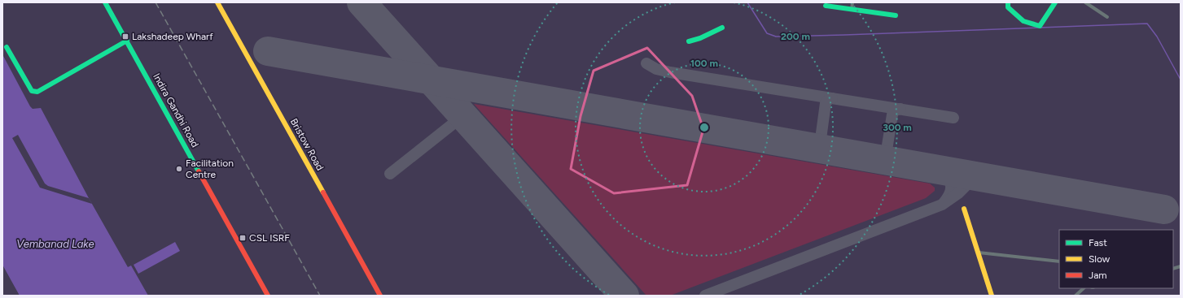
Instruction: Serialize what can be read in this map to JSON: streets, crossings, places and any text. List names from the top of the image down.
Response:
{
  "streets": {
    "main road": ["Indira Gandhi Road", "Bristow Road"]
  },
  "water": ["Vembanad Lake"],
  "places": {
    "transit": ["Lakshadeep Wharf", "CSL ISRF"],
    "other": ["Facilitation Centre"]
  },
  "legend": ["Fast", "Slow", "Jam"],
  "rings": ["200 m", "100 m", "300 m"]
}
